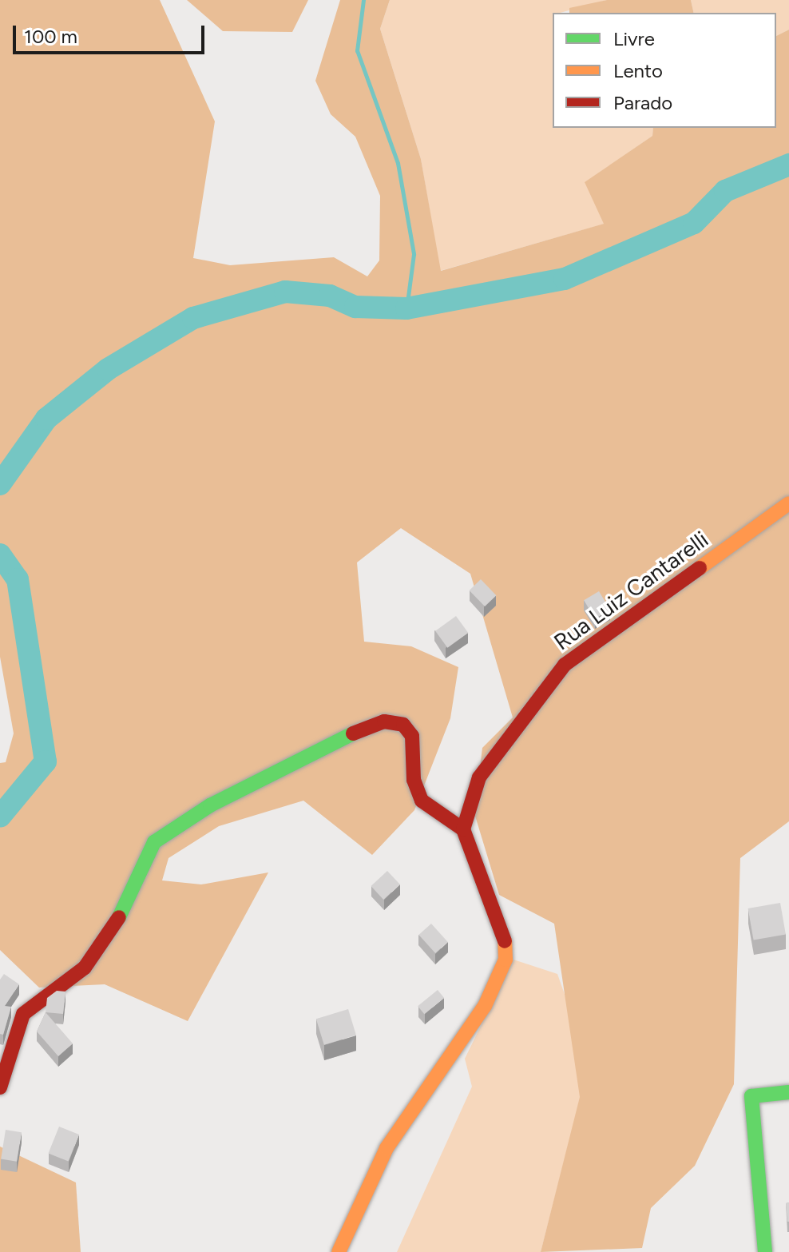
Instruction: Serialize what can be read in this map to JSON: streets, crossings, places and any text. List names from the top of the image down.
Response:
{
  "streets": {
    "street": ["Rua Luiz Cantarelli"]
  },
  "legend": ["Livre", "Lento", "Parado"],
  "scale_bar": "100 m"
}
